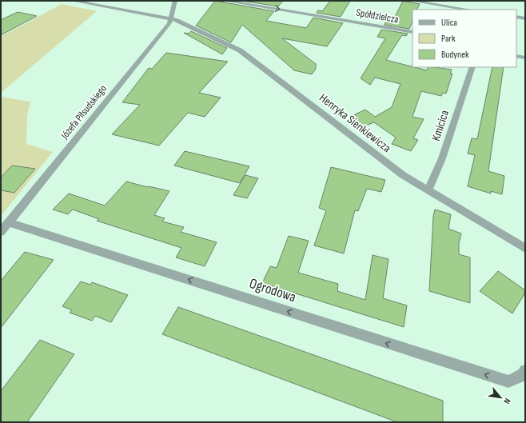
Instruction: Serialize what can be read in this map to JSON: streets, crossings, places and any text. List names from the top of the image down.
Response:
{
  "streets": {
    "street": [
      "Spółdzielcza",
      "Józefa Piłsudskiego",
      "Henryka Sienkiewicza",
      "Kmicica",
      "Ogrodowa"
    ]
  },
  "crossings": [
    ["Józefa Piłsudskiego", "Henryka Sienkiewicza"],
    ["Józefa Piłsudskiego", "Ogrodowa"],
    ["Henryka Sienkiewicza", "Kmicica"]
  ],
  "one_way": ["Spółdzielcza", "Ogrodowa"],
  "legend": ["Ulica", "Park", "Budynek"],
  "north": "bottom right"
}
